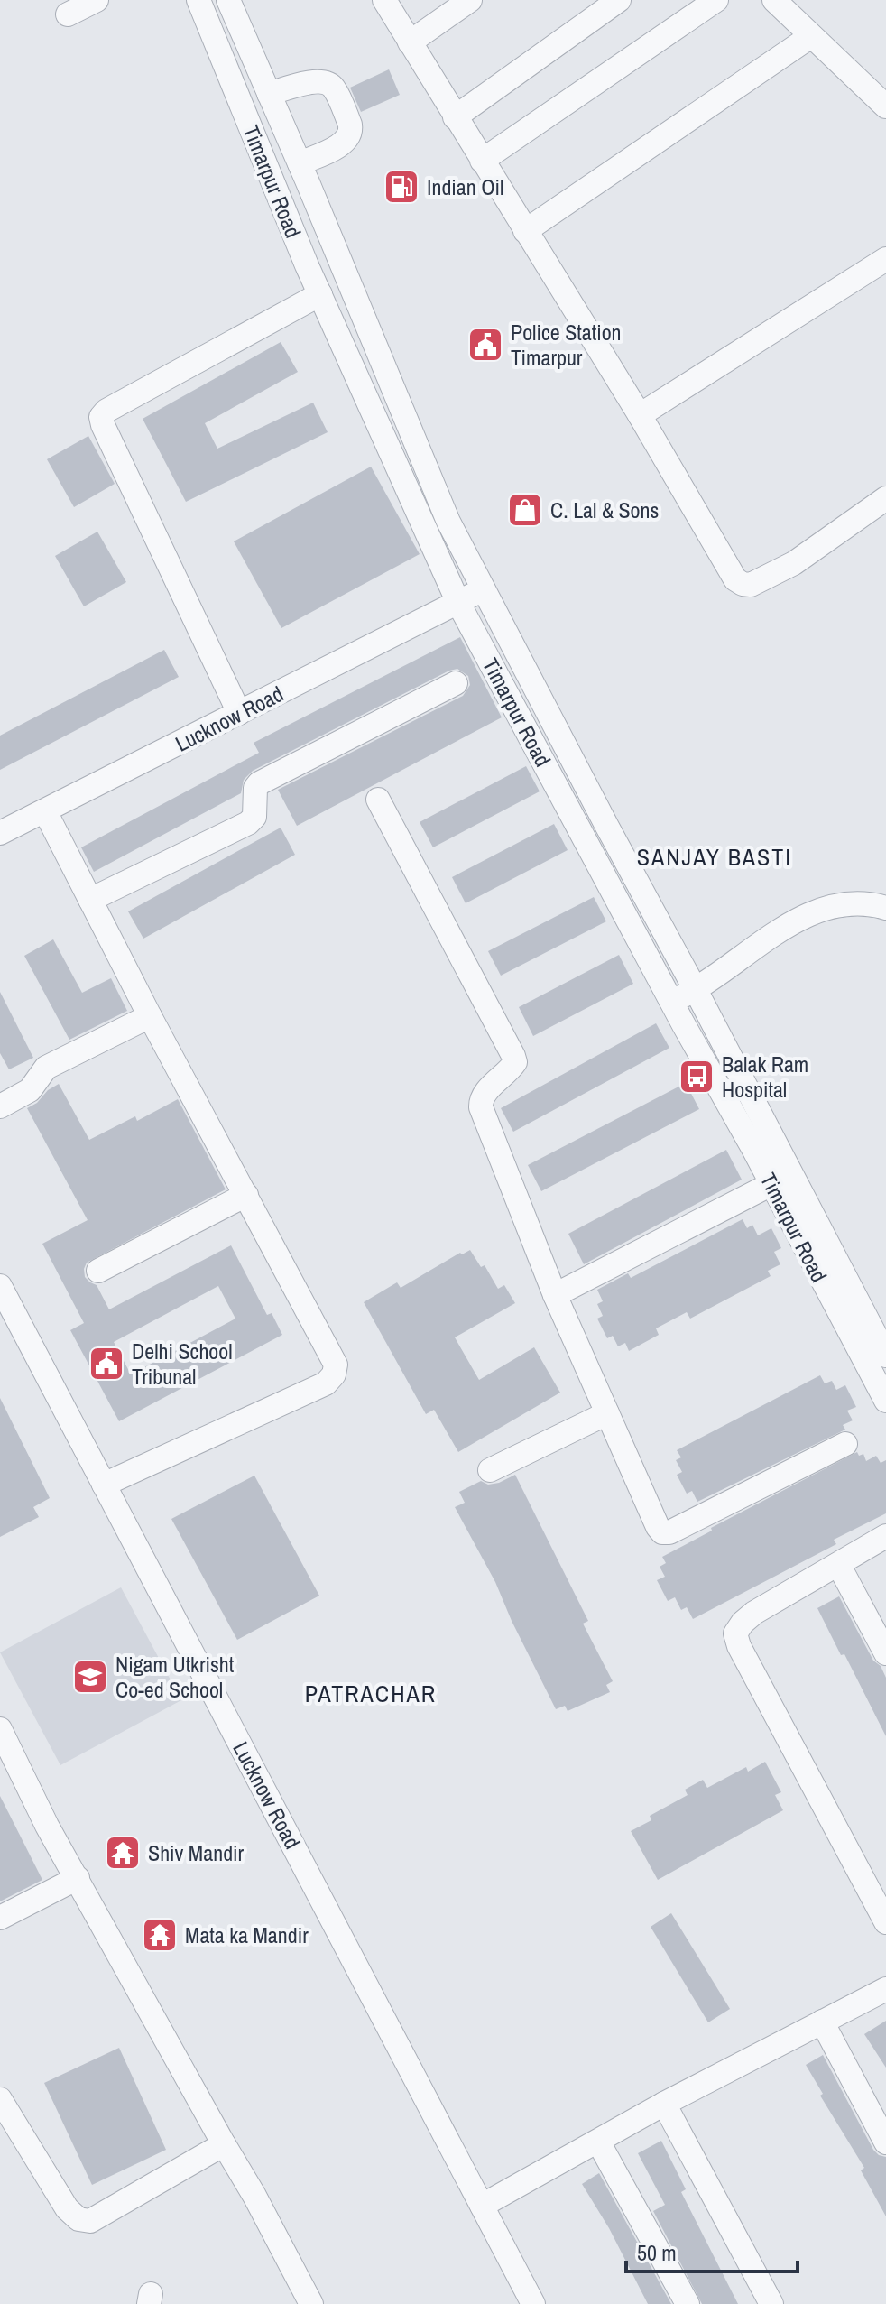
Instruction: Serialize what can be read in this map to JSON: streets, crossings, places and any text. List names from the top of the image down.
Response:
{
  "streets": {
    "street": ["Timarpur Road", "Lucknow Road"]
  },
  "crossings": [
    ["Timarpur Road", "Lucknow Road"]
  ],
  "districts": ["SANJAY BASTI", "PATRACHAR"],
  "places": {
    "fuel station": ["Indian Oil"],
    "public building": ["Police Station Timarpur", "Delhi School Tribunal"],
    "shop": ["C. Lal & Sons"],
    "bus stop": ["Balak Ram Hospital"],
    "school or university": ["Nigam Utkrisht Co-ed School"],
    "temple": ["Shiv Mandir", "Mata ka Mandir"]
  },
  "scale_bar": "50 m"
}
